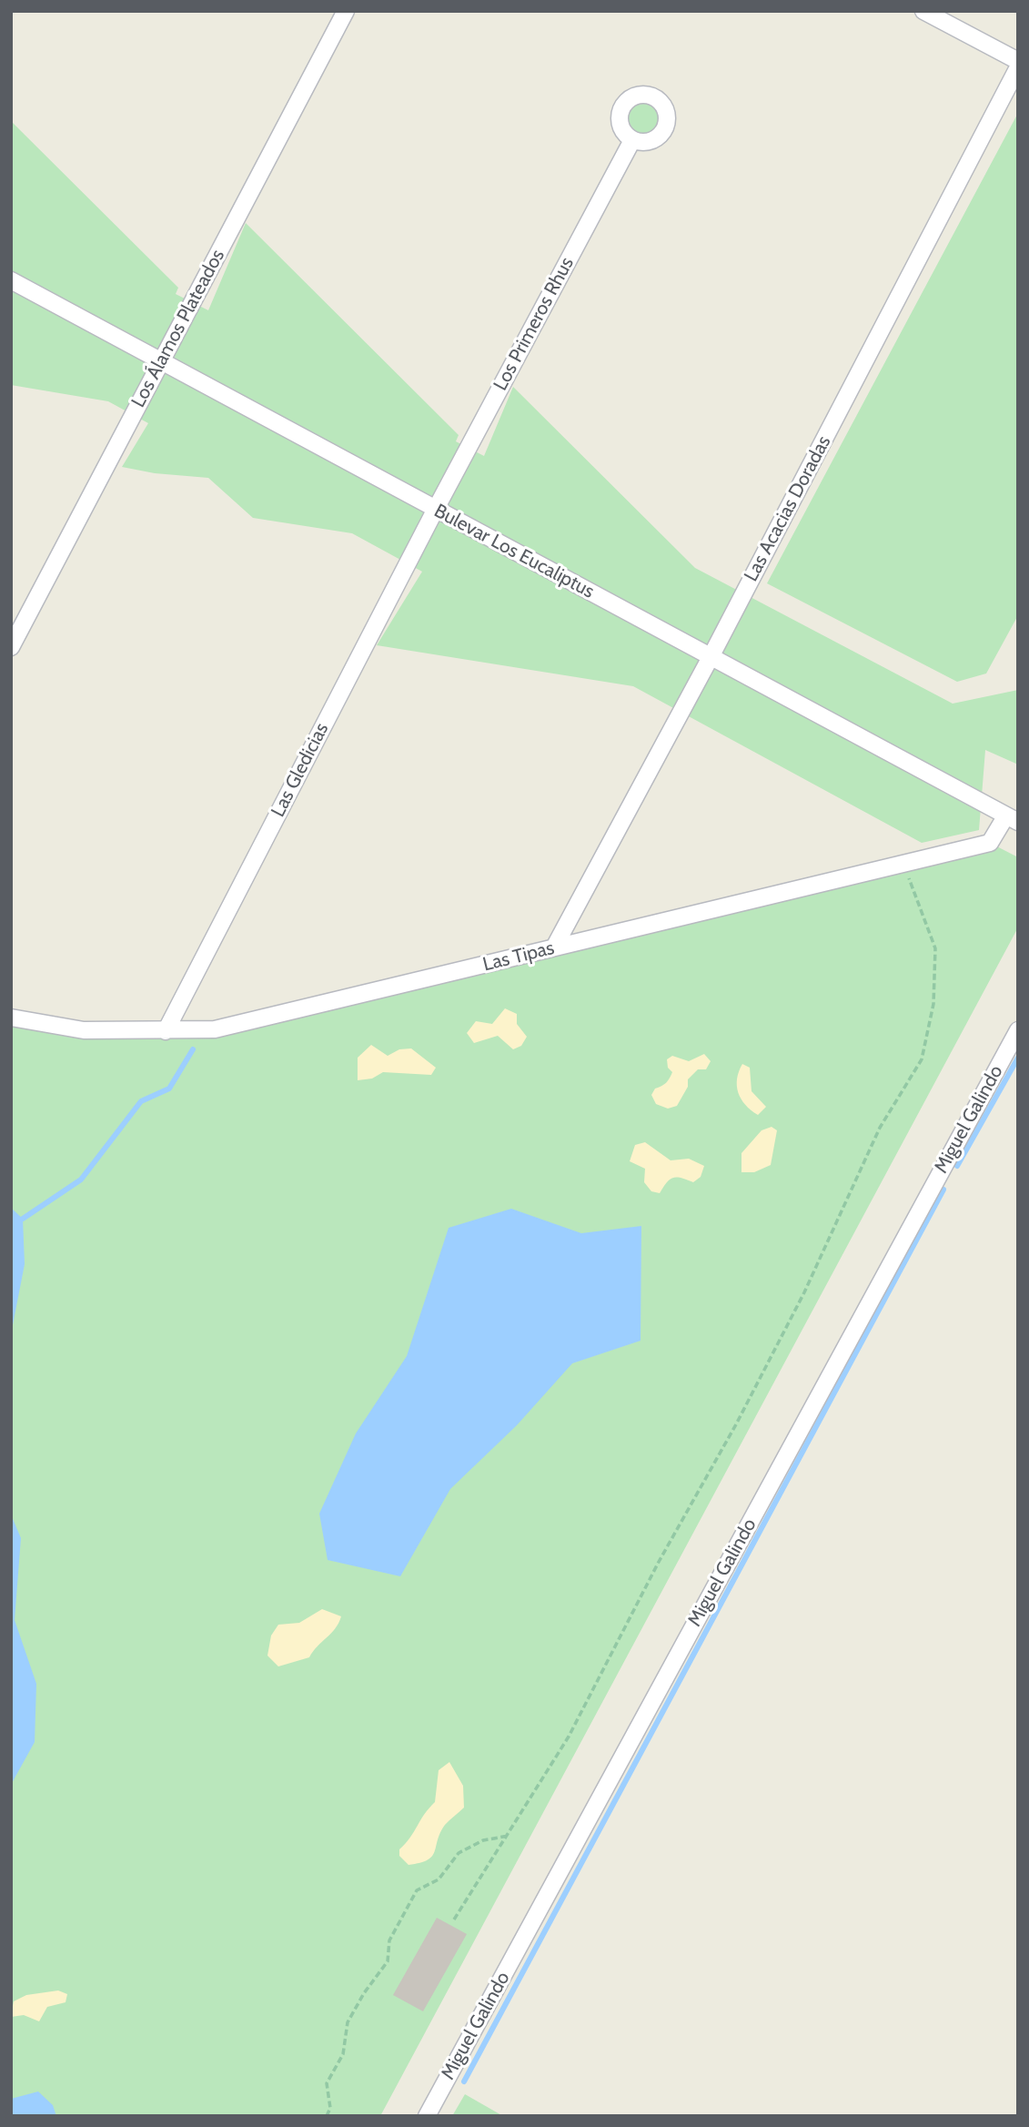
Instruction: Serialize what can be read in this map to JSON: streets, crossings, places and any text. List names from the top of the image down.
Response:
{
  "streets": {
    "street": [
      "Los Primeros Rhus",
      "Los Álamos Plateados",
      "Las Acacias Doradas",
      "Bulevar Los Eucaliptus",
      "Las Gledicias",
      "Las Tipas",
      "Miguel Galindo"
    ]
  },
  "crossings": [
    ["Los Primeros Rhus", "Bulevar Los Eucaliptus"],
    ["Los Primeros Rhus", "Las Gledicias"],
    ["Los Álamos Plateados", "Bulevar Los Eucaliptus"],
    ["Las Acacias Doradas", "Bulevar Los Eucaliptus"],
    ["Las Acacias Doradas", "Las Tipas"],
    ["Bulevar Los Eucaliptus", "Las Gledicias"],
    ["Bulevar Los Eucaliptus", "Las Tipas"],
    ["Las Gledicias", "Las Tipas"]
  ]
}
